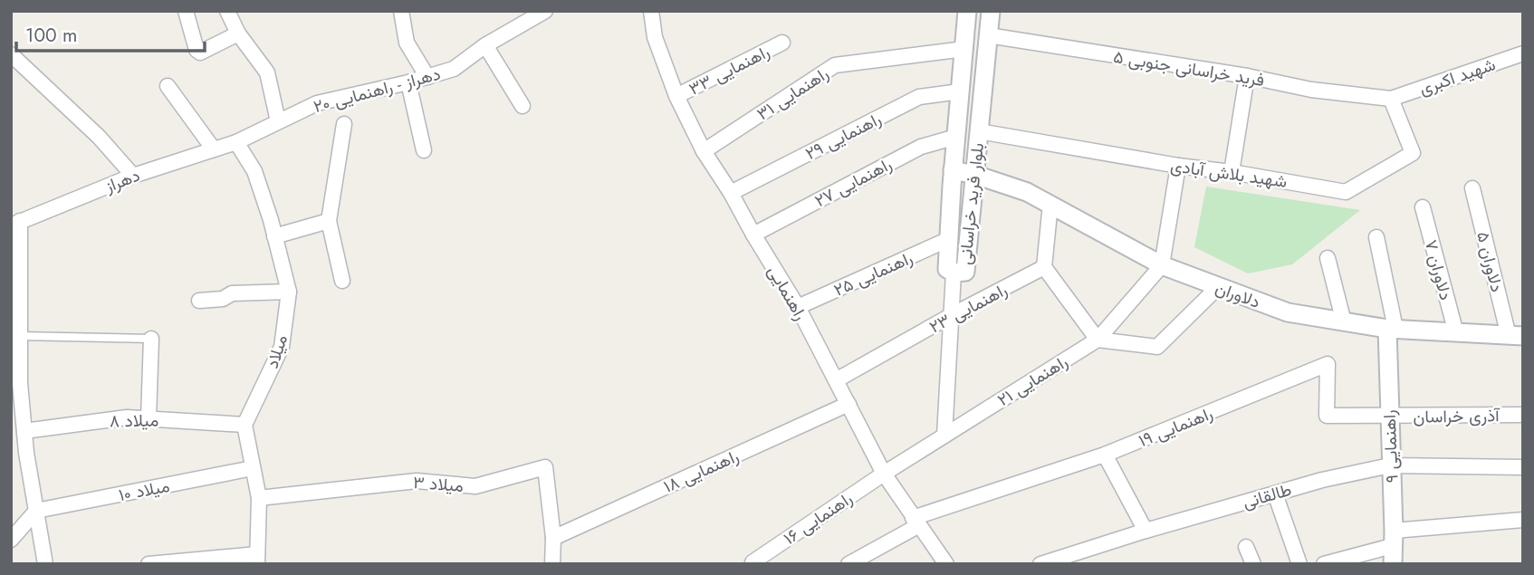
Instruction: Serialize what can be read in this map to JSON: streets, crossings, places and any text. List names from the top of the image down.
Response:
{
  "streets": {
    "street": [
      "فرید خراسانی جنوبی ۵",
      "راهنمایی ۳۳",
      "شهید اکبری",
      "دهراز - راهنمایی ۲۰",
      "راهنمایی ۳۱",
      "راهنمایی ۲۹",
      "شهید بلاش آبادی",
      "دهراز",
      "راهنمایی ۲۷",
      "بلوار فرید خراسانی",
      "دلاوران ۵",
      "دلاوران ۷",
      "راهنمایی ۲۵",
      "راهنمایی",
      "دلاوران",
      "راهنمایی ۲۳",
      "میلاد",
      "راهنمایی ۲۱",
      "آذری خراسان",
      "میلاد ۸",
      "راهنمایی ۱۹",
      "راهنمایی ۹",
      "راهنمایی ۱۸",
      "میلاد ۳",
      "میلاد ۱۰",
      "طالقانی",
      "راهنمایی ۱۶"
    ]
  },
  "crossings": [
    ["فرید خراسانی جنوبی ۵", "شهید اکبری"],
    ["فرید خراسانی جنوبی ۵", "شهید بلاش آبادی"],
    ["فرید خراسانی جنوبی ۵", "بلوار فرید خراسانی"],
    ["راهنمایی ۳۳", "راهنمایی"],
    ["شهید اکبری", "شهید بلاش آبادی"],
    ["دهراز - راهنمایی ۲۰", "دهراز"],
    ["دهراز - راهنمایی ۲۰", "میلاد"],
    ["راهنمایی ۳۱", "بلوار فرید خراسانی"],
    ["راهنمایی ۳۱", "راهنمایی"],
    ["راهنمایی ۲۹", "بلوار فرید خراسانی"],
    ["راهنمایی ۲۹", "راهنمایی"],
    ["شهید بلاش آبادی", "بلوار فرید خراسانی"],
    ["دهراز", "میلاد"],
    ["راهنمایی ۲۷", "بلوار فرید خراسانی"],
    ["راهنمایی ۲۷", "راهنمایی"],
    ["بلوار فرید خراسانی", "راهنمایی ۲۵"],
    ["بلوار فرید خراسانی", "دلاوران"],
    ["دلاوران ۵", "دلاوران"],
    ["دلاوران ۷", "دلاوران"],
    ["راهنمایی ۲۵", "راهنمایی"],
    ["راهنمایی", "راهنمایی ۲۳"],
    ["راهنمایی", "راهنمایی ۲۱"],
    ["راهنمایی", "راهنمایی ۱۹"],
    ["راهنمایی", "راهنمایی ۱۸"],
    ["راهنمایی", "راهنمایی ۱۶"],
    ["دلاوران", "راهنمایی ۲۱"],
    ["دلاوران", "راهنمایی ۹"],
    ["میلاد", "میلاد ۸"],
    ["راهنمایی ۲۱", "راهنمایی ۱۶"],
    ["آذری خراسان", "راهنمایی ۱۹"],
    ["آذری خراسان", "راهنمایی ۹"],
    ["راهنمایی ۱۹", "راهنمایی ۹"],
    ["راهنمایی ۹", "طالقانی"],
    ["راهنمایی ۱۸", "میلاد ۳"]
  ],
  "scale_bar": "100 m"
}
